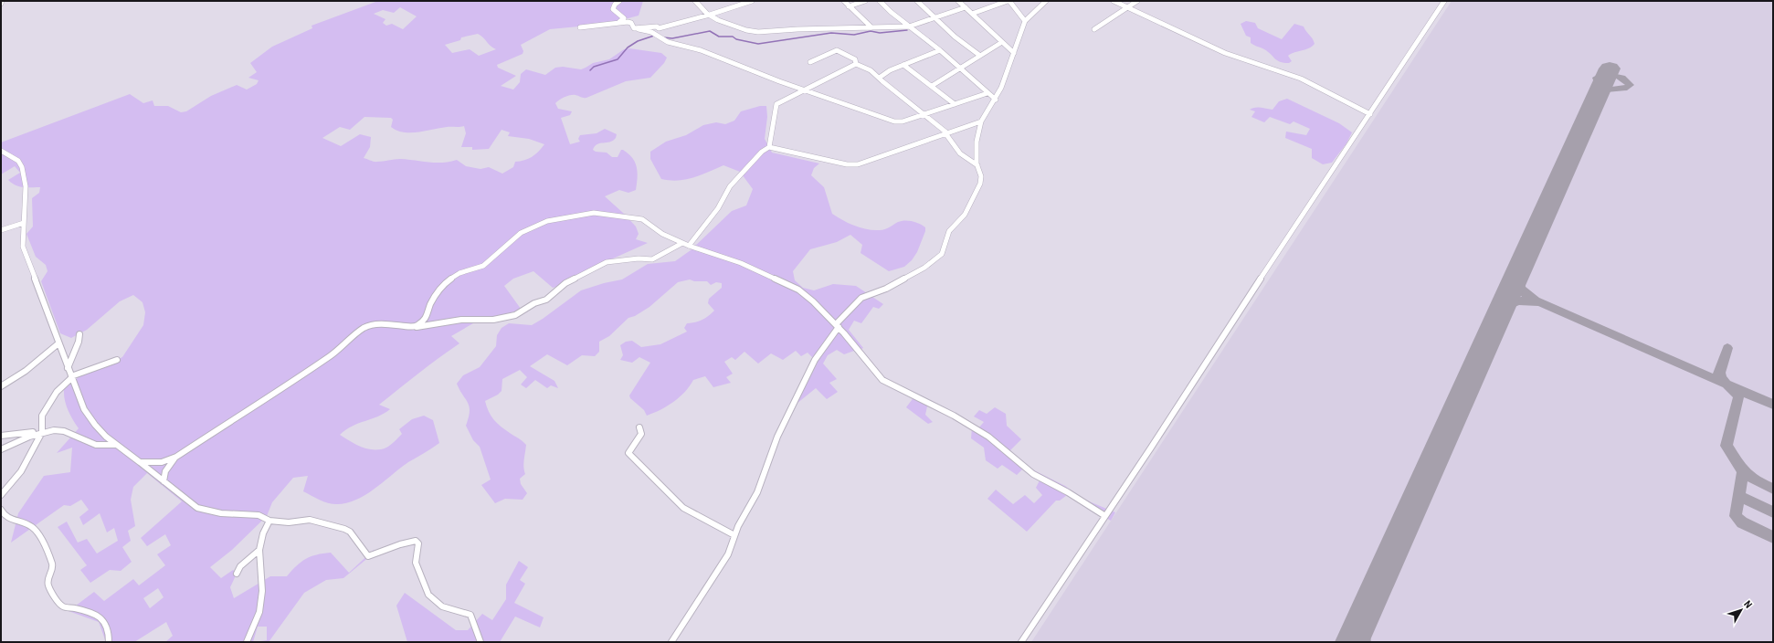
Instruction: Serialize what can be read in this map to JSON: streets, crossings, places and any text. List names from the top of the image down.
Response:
{
  "north": "top right"
}
